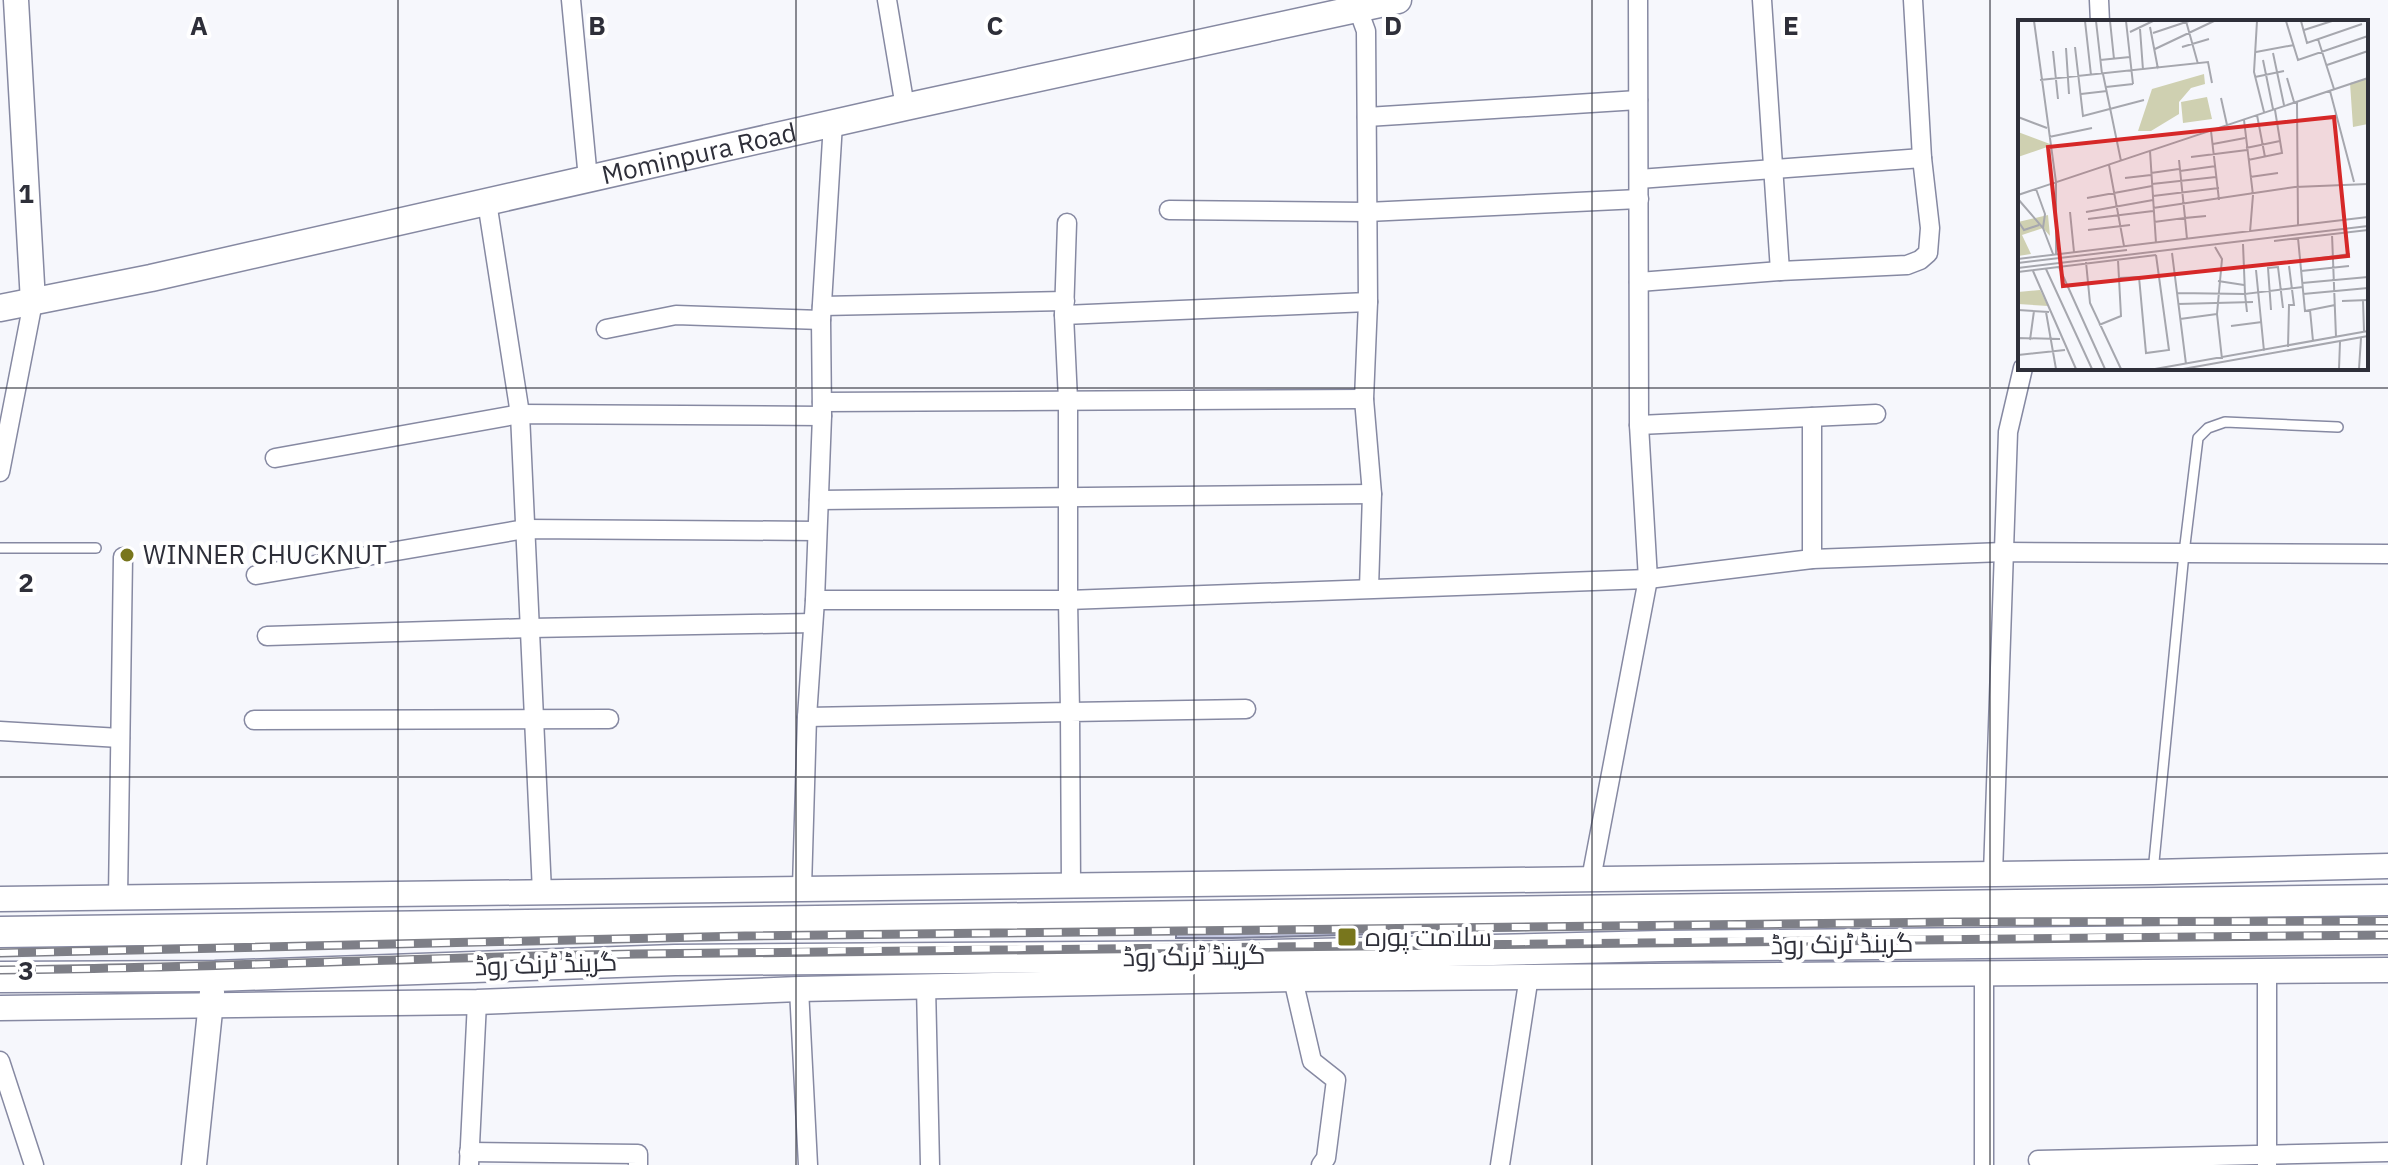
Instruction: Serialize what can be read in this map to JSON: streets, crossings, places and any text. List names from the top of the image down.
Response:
{
  "streets": {
    "main road": ["Mominpura Road", "گرینڈ ٹرنک روڈ"]
  },
  "places": {
    "other": ["WINNER CHUCKNUT"],
    "transit": ["سلامت پورہ"]
  },
  "grid": {
    "columns": [
      "A",
      "B",
      "C",
      "D",
      "E"
    ],
    "rows": ["1", "2", "3"]
  }
}
